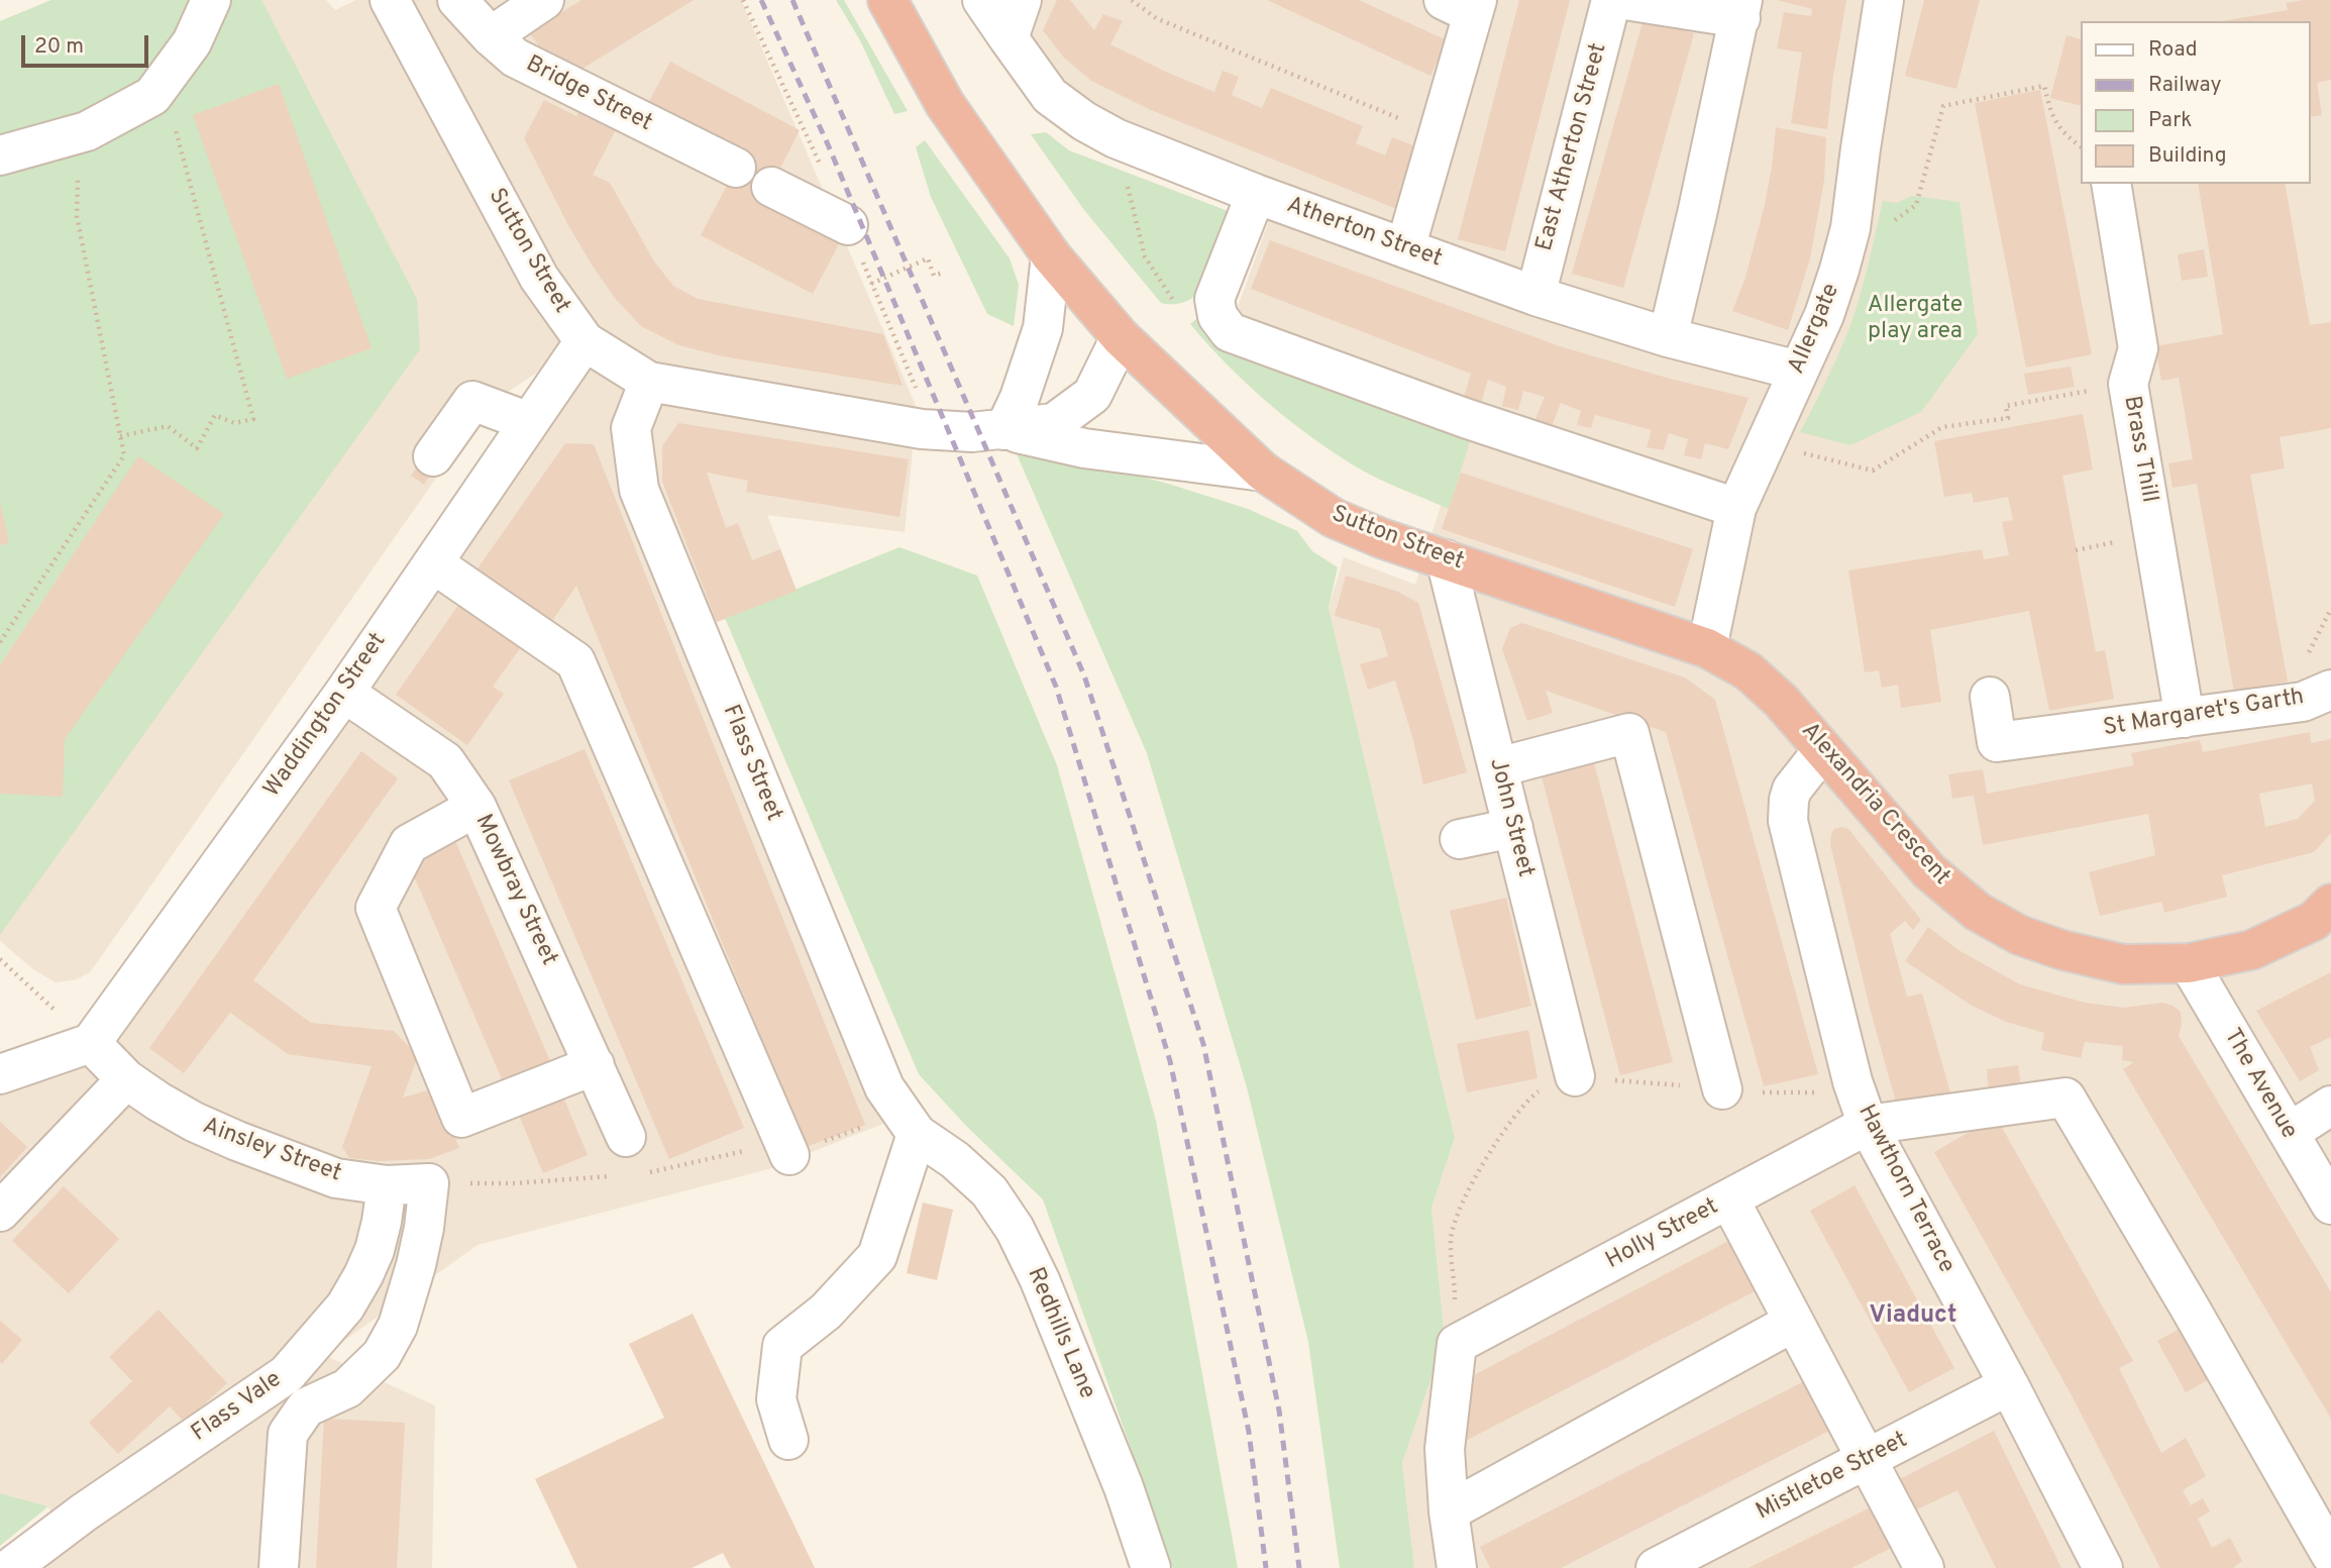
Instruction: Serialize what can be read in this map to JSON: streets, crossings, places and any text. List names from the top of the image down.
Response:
{
  "streets": {
    "highway": ["Sutton Street", "Alexandria Crescent"],
    "street": [
      "Bridge Street",
      "East Atherton Street",
      "Atherton Street",
      "Allergate",
      "Brass Thill",
      "St Margaret's Garth",
      "Waddington Street",
      "Flass Street",
      "John Street",
      "Mowbray Street",
      "The Avenue",
      "Ainsley Street",
      "Hawthorn Terrace",
      "Holly Street",
      "Redhills Lane",
      "Flass Vale",
      "Mistletoe Street"
    ]
  },
  "crossings": [
    ["East Atherton Street", "Atherton Street"],
    ["Atherton Street", "Allergate"],
    ["Sutton Street", "Allergate"],
    ["Sutton Street", "Waddington Street"],
    ["Sutton Street", "Flass Street"],
    ["Sutton Street", "Alexandria Crescent"],
    ["Sutton Street", "John Street"],
    ["Allergate", "Alexandria Crescent"],
    ["Brass Thill", "St Margaret's Garth"],
    ["Waddington Street", "Mowbray Street"],
    ["Flass Street", "Redhills Lane"],
    ["Alexandria Crescent", "The Avenue"],
    ["Alexandria Crescent", "Hawthorn Terrace"],
    ["Ainsley Street", "Flass Vale"],
    ["Hawthorn Terrace", "Holly Street"],
    ["Hawthorn Terrace", "Mistletoe Street"]
  ],
  "districts": ["Viaduct"],
  "parks": ["Allergate play area"],
  "legend": [
    "Road",
    "Railway",
    "Park",
    "Building"
  ],
  "scale_bar": "20 m"
}
